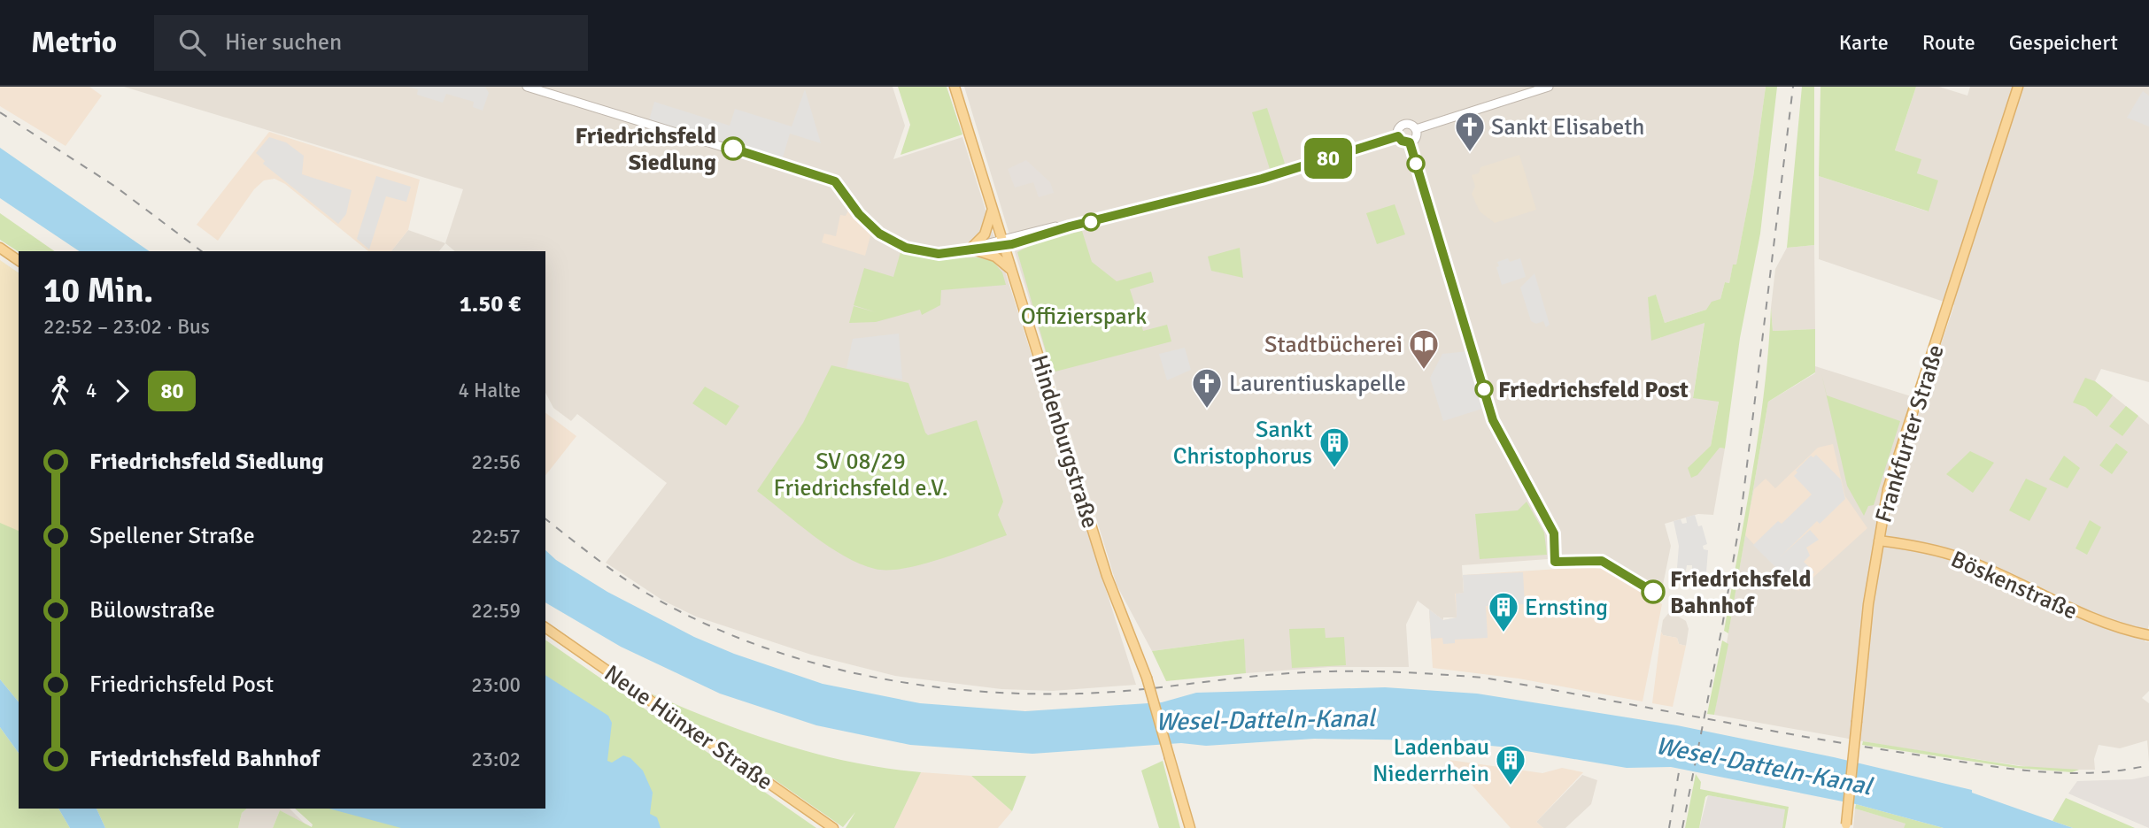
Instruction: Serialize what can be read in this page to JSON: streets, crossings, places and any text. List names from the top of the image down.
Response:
{
  "streets": {
    "main road": [
      "Frankfurter Straße",
      "Hindenburgstraße",
      "Böskenstraße",
      "Neue Hünxer Straße"
    ]
  },
  "crossings": [
    ["Frankfurter Straße", "Böskenstraße"]
  ],
  "water": ["Wesel-Datteln-Kanal"],
  "parks": ["Offizierspark", "SV 08/29 Friedrichsfeld e.V."],
  "places": {
    "other": ["Friedrichsfeld Siedlung", "Friedrichsfeld Post", "Friedrichsfeld Bahnhof"],
    "church": ["Sankt Elisabeth", "Laurentiuskapelle"],
    "library": ["Stadtbücherei"],
    "building": ["Sankt Christophorus", "Ernsting", "Ladenbau Niederrhein"]
  },
  "lines": ["bus line 80"],
  "page": {
    "header": "Metrio",
    "search": "Hier suchen",
    "nav": ["Karte", "Route", "Gespeichert"],
    "on_map": "80",
    "heading": ["10 Min.", "22:52 – 23:02 · Bus", "1.50 €"],
    "legs": ["4", "80", "4 Halte"],
    "list": [
      {
        "name": "Friedrichsfeld Siedlung",
        "value": "22:56"
      },
      {
        "name": "Spellener Straße",
        "value": "22:57"
      },
      {
        "name": "Bülowstraße",
        "value": "22:59"
      },
      {
        "name": "Friedrichsfeld Post",
        "value": "23:00"
      },
      {
        "name": "Friedrichsfeld Bahnhof",
        "value": "23:02"
      }
    ]
  }
}
